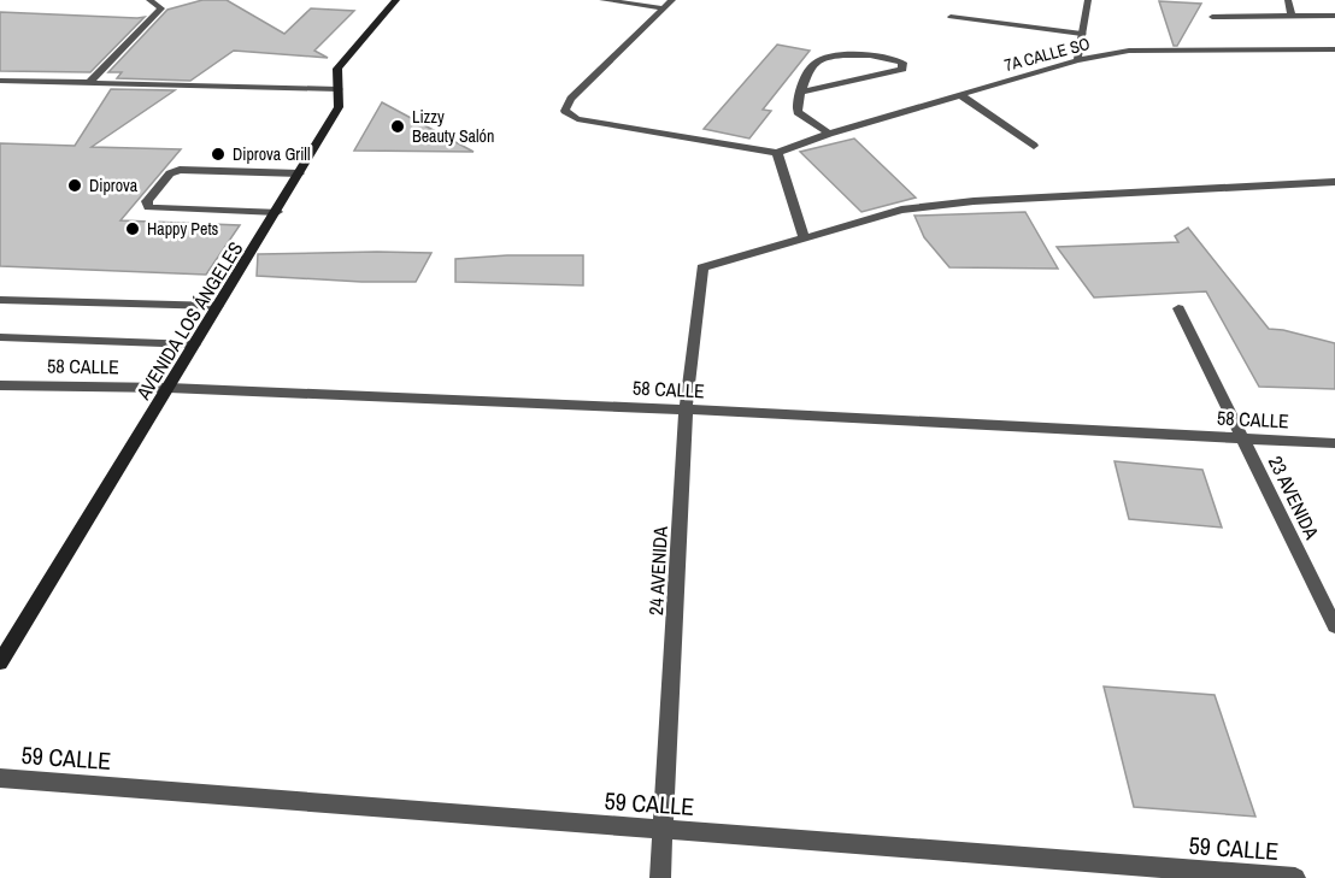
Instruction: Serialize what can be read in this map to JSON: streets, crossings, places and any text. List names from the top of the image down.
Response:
{
  "streets": {
    "street": [
      "7A CALLE SO",
      "AVENIDA LOS ÁNGELES",
      "58 CALLE",
      "23 AVENIDA",
      "24 AVENIDA",
      "59 CALLE"
    ]
  },
  "crossings": [
    ["AVENIDA LOS ÁNGELES", "58 CALLE"],
    ["58 CALLE", "23 AVENIDA"],
    ["58 CALLE", "24 AVENIDA"],
    ["24 AVENIDA", "59 CALLE"]
  ],
  "places": [
    "Lizzy Beauty Salón",
    "Diprova Grill",
    "Diprova",
    "Happy Pets"
  ]
}
